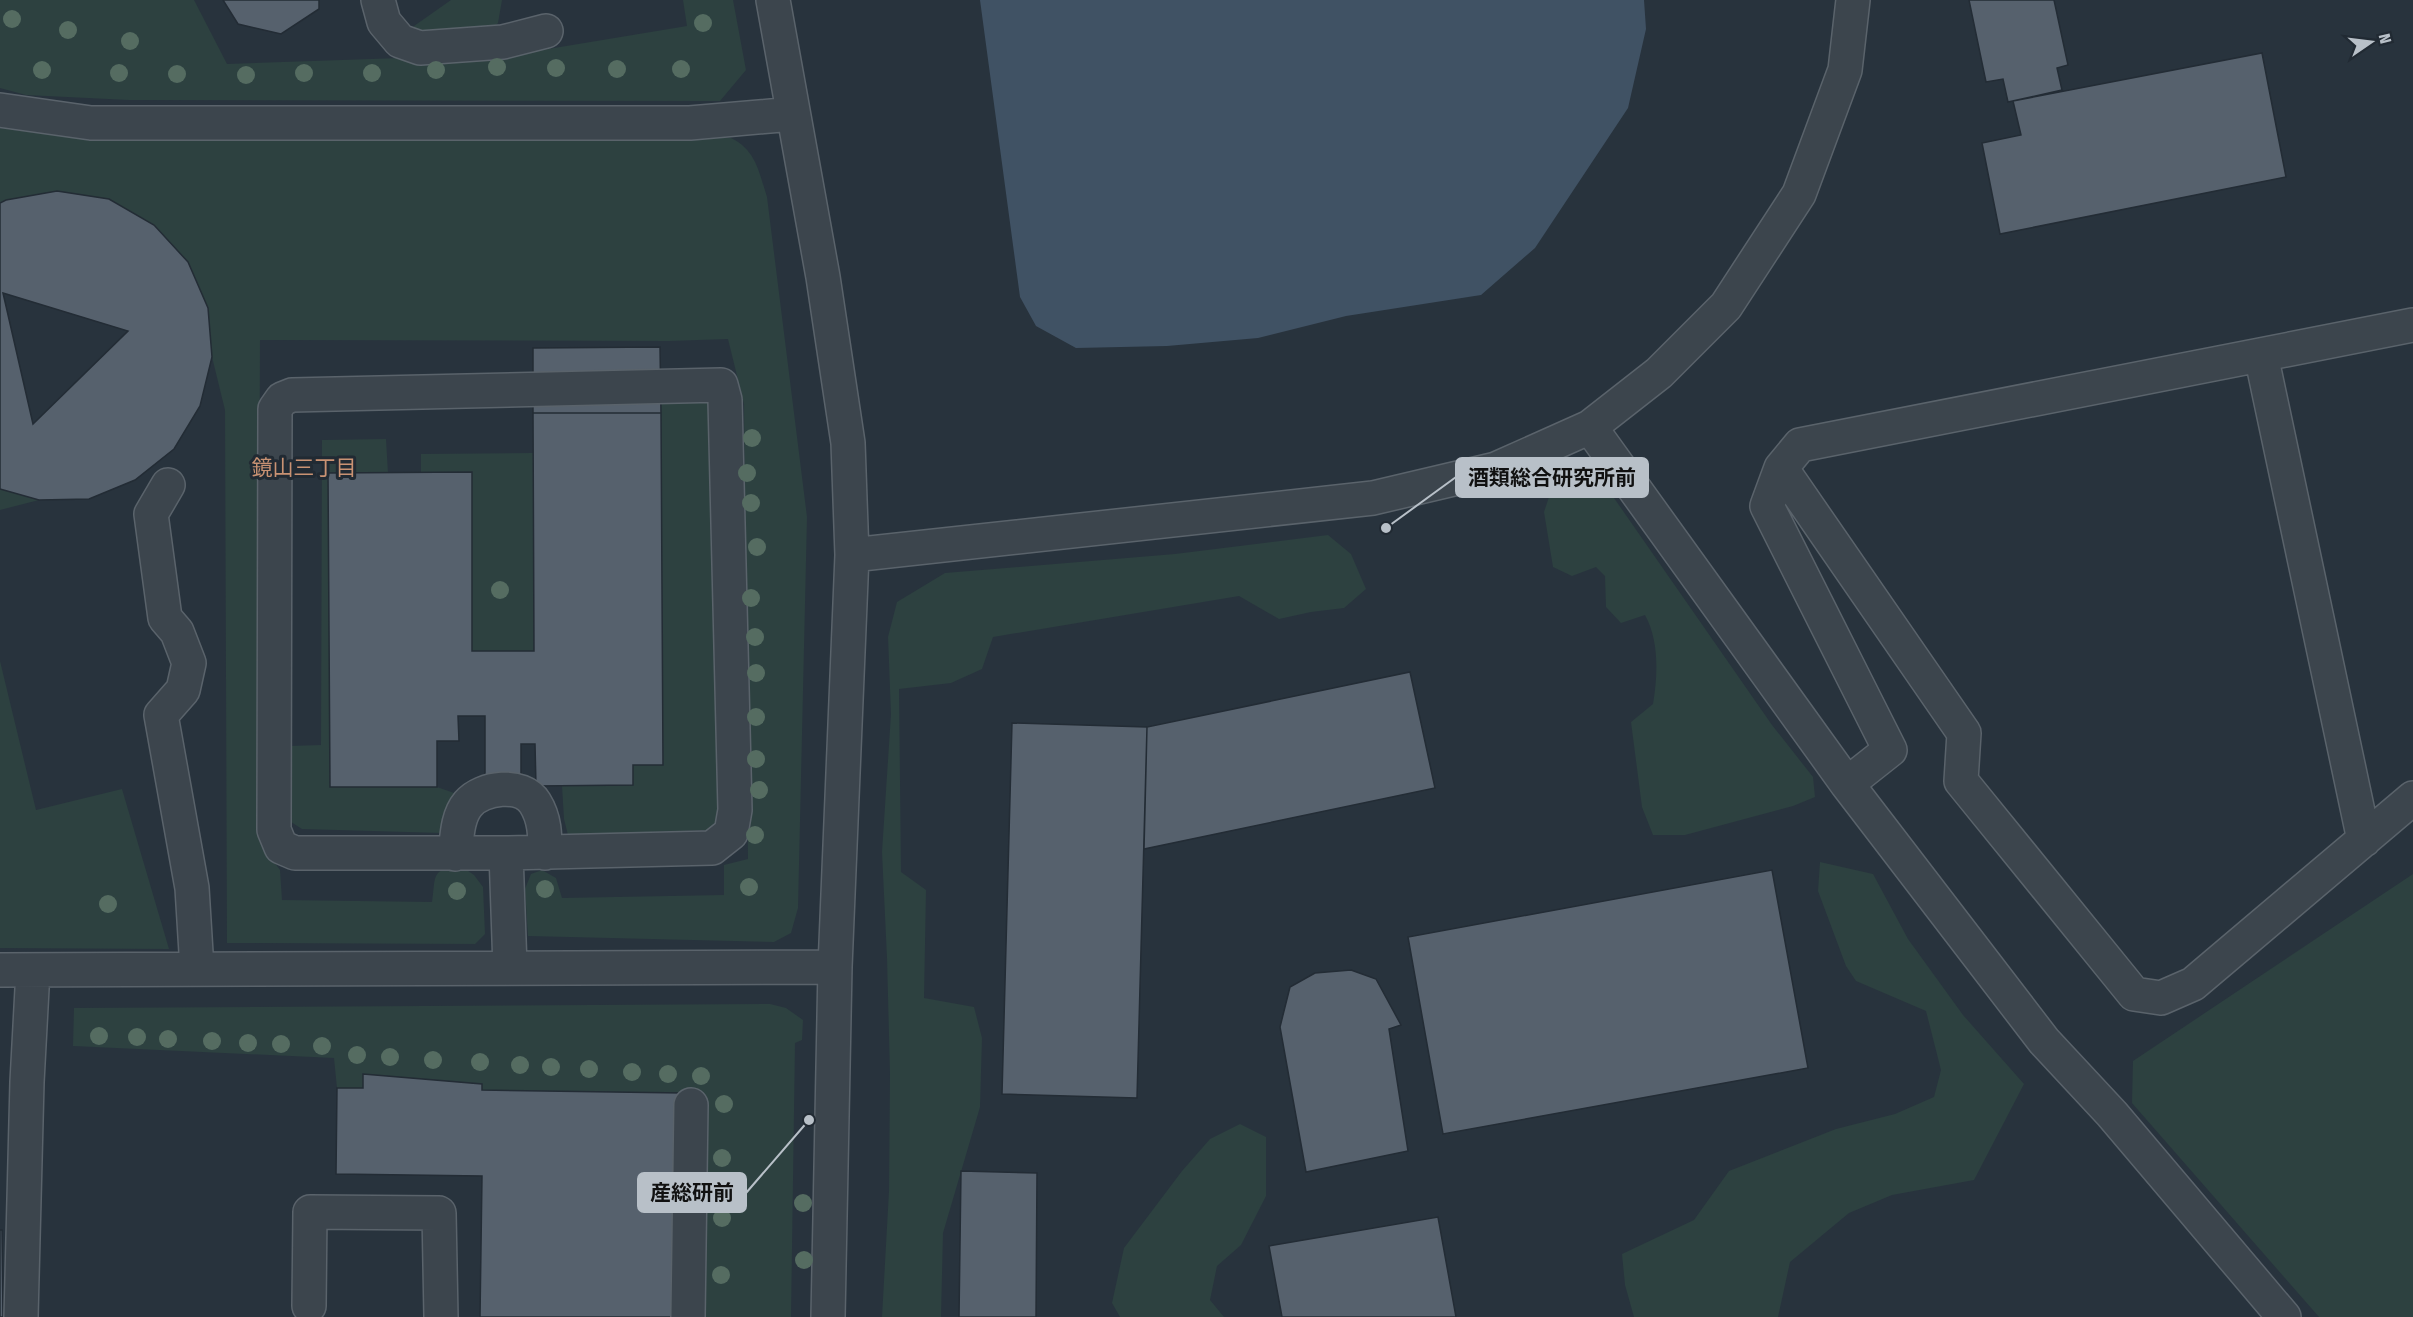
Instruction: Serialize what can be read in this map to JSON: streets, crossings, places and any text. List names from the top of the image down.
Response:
{
  "districts": ["鏡山三丁目"],
  "places": ["酒類総合研究所前", "産総研前"],
  "north": "right"
}
